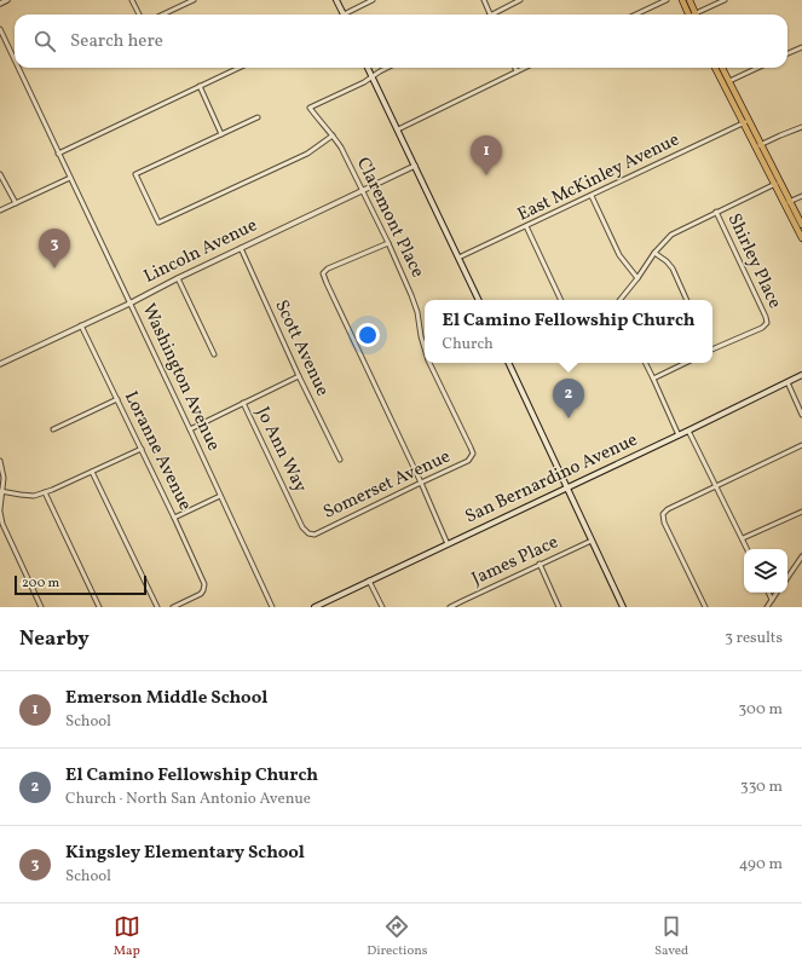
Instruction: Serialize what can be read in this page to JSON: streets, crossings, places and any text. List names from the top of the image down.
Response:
{
  "streets": {
    "main road": ["San Bernardino Avenue"],
    "street": [
      "East McKinley Avenue",
      "Claremont Place",
      "Lincoln Avenue",
      "Shirley Place",
      "Scott Avenue",
      "Washington Avenue",
      "Jo Ann Way",
      "Loranne Avenue",
      "Somerset Avenue",
      "James Place"
    ]
  },
  "crossings": [
    ["Claremont Place", "Lincoln Avenue"],
    ["Claremont Place", "Somerset Avenue"],
    ["Lincoln Avenue", "Scott Avenue"],
    ["Lincoln Avenue", "Washington Avenue"],
    ["Lincoln Avenue", "Loranne Avenue"],
    ["Jo Ann Way", "Somerset Avenue"]
  ],
  "scale_bar": "200 m",
  "page": {
    "search": "Search here",
    "pins": ["1", "3", "2"],
    "popup": ["El Camino Fellowship Church", "Church"],
    "scale": "200 m",
    "heading": ["Nearby", "3 results"],
    "list": [
      {
        "mark": "1",
        "name": "Emerson Middle School",
        "note": "School",
        "value": "300 m"
      },
      {
        "mark": "2",
        "name": "El Camino Fellowship Church",
        "note": "Church · North San Antonio Avenue",
        "value": "330 m"
      },
      {
        "mark": "3",
        "name": "Kingsley Elementary School",
        "note": "School",
        "value": "490 m"
      }
    ],
    "nav": ["Map", "Directions", "Saved"]
  }
}
